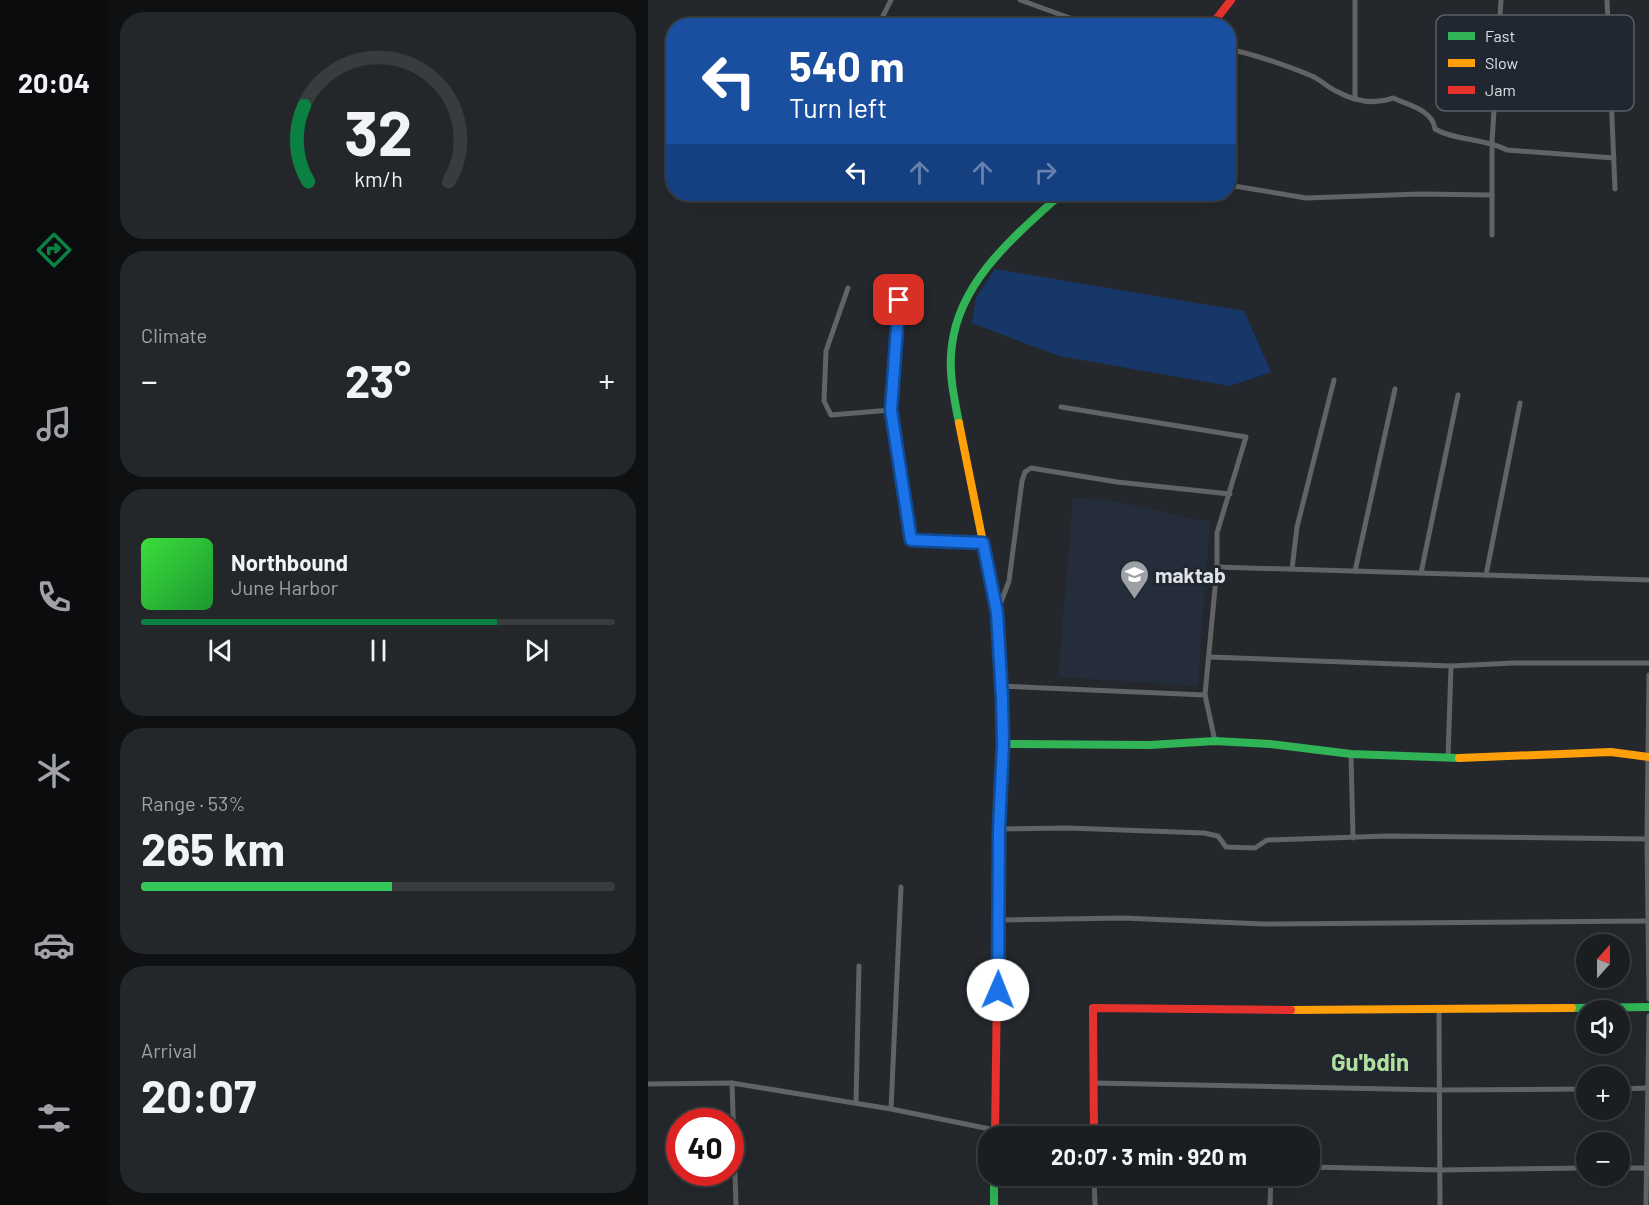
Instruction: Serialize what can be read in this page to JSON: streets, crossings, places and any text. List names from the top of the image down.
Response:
{
  "districts": ["Gu'bdin"],
  "places": {
    "school or university": ["maktab"]
  },
  "legend": ["Fast", "Slow", "Jam"],
  "north": "top",
  "page": {
    "tabs": "20:04",
    "turn": ["540 m", "Turn left"],
    "tile": [
      "Climate",
      ["Range · 53%", "265 km"],
      ["Arrival", "20:07"]
    ],
    "heat": ["−", "23°", "+"],
    "song": ["Northbound", "June Harbor"],
    "map_buttons": ["+", "−"],
    "limit": "40",
    "trip": "20:07 · 3 min · 920 m",
    "gauge": ["32", "km/h"]
  }
}
